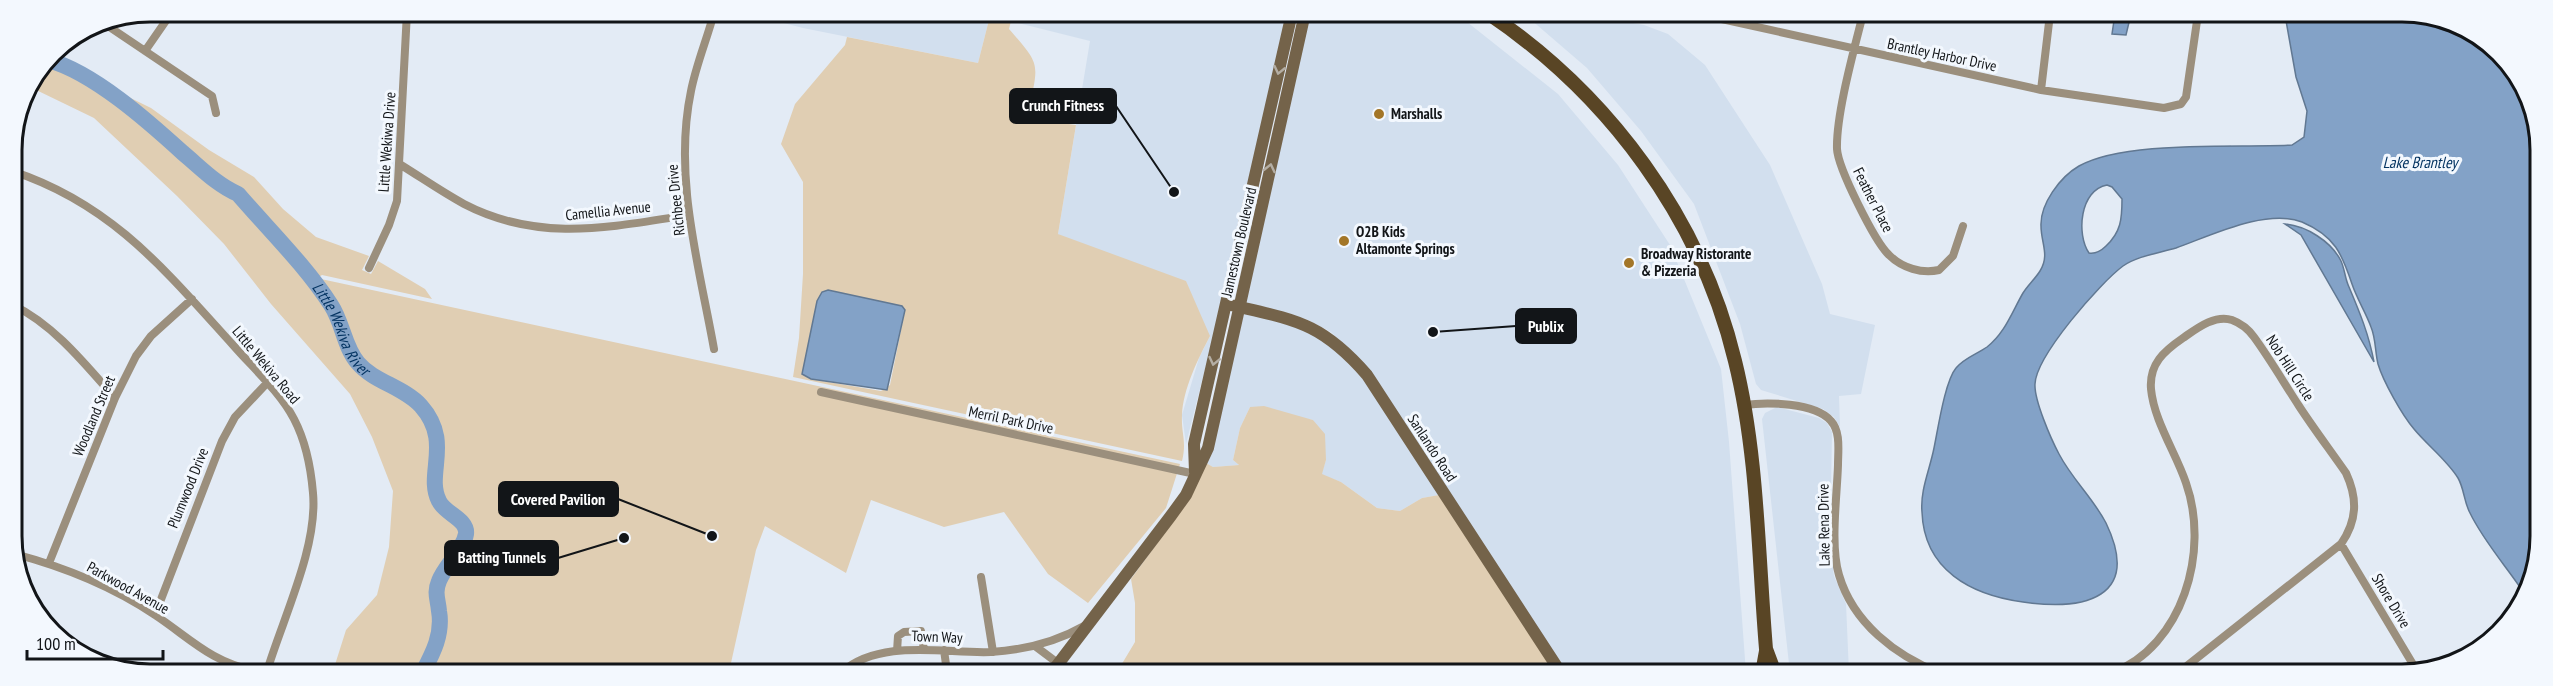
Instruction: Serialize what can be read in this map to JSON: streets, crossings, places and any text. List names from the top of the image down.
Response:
{
  "streets": {
    "street": [
      "Brantley Harbor Drive",
      "Little Wekiwa Drive",
      "Richbee Drive",
      "Feather Place",
      "Camellia Avenue",
      "Jamestown Boulevard",
      "Little Wekiva Road",
      "Nob Hill Circle",
      "Woodland Street",
      "Merril Park Drive",
      "Sanlando Road",
      "Plumwood Drive",
      "Lake Rena Drive",
      "Parkwood Avenue",
      "Shore Drive",
      "Town Way"
    ]
  },
  "crossings": [
    ["Brantley Harbor Drive", "Feather Place"],
    ["Little Wekiwa Drive", "Camellia Avenue"],
    ["Richbee Drive", "Camellia Avenue"],
    ["Jamestown Boulevard", "Merril Park Drive"],
    ["Jamestown Boulevard", "Sanlando Road"],
    ["Jamestown Boulevard", "Town Way"],
    ["Little Wekiva Road", "Woodland Street"],
    ["Little Wekiva Road", "Plumwood Drive"],
    ["Nob Hill Circle", "Shore Drive"],
    ["Woodland Street", "Parkwood Avenue"],
    ["Plumwood Drive", "Parkwood Avenue"]
  ],
  "water": ["Lake Brantley", "Little Wekiva River"],
  "places": [
    "Marshalls",
    "Crunch Fitness",
    "O2B Kids Altamonte Springs",
    "Broadway Ristorante & Pizzeria",
    "Publix",
    "Covered Pavilion",
    "Batting Tunnels"
  ],
  "scale_bar": "100 m"
}
